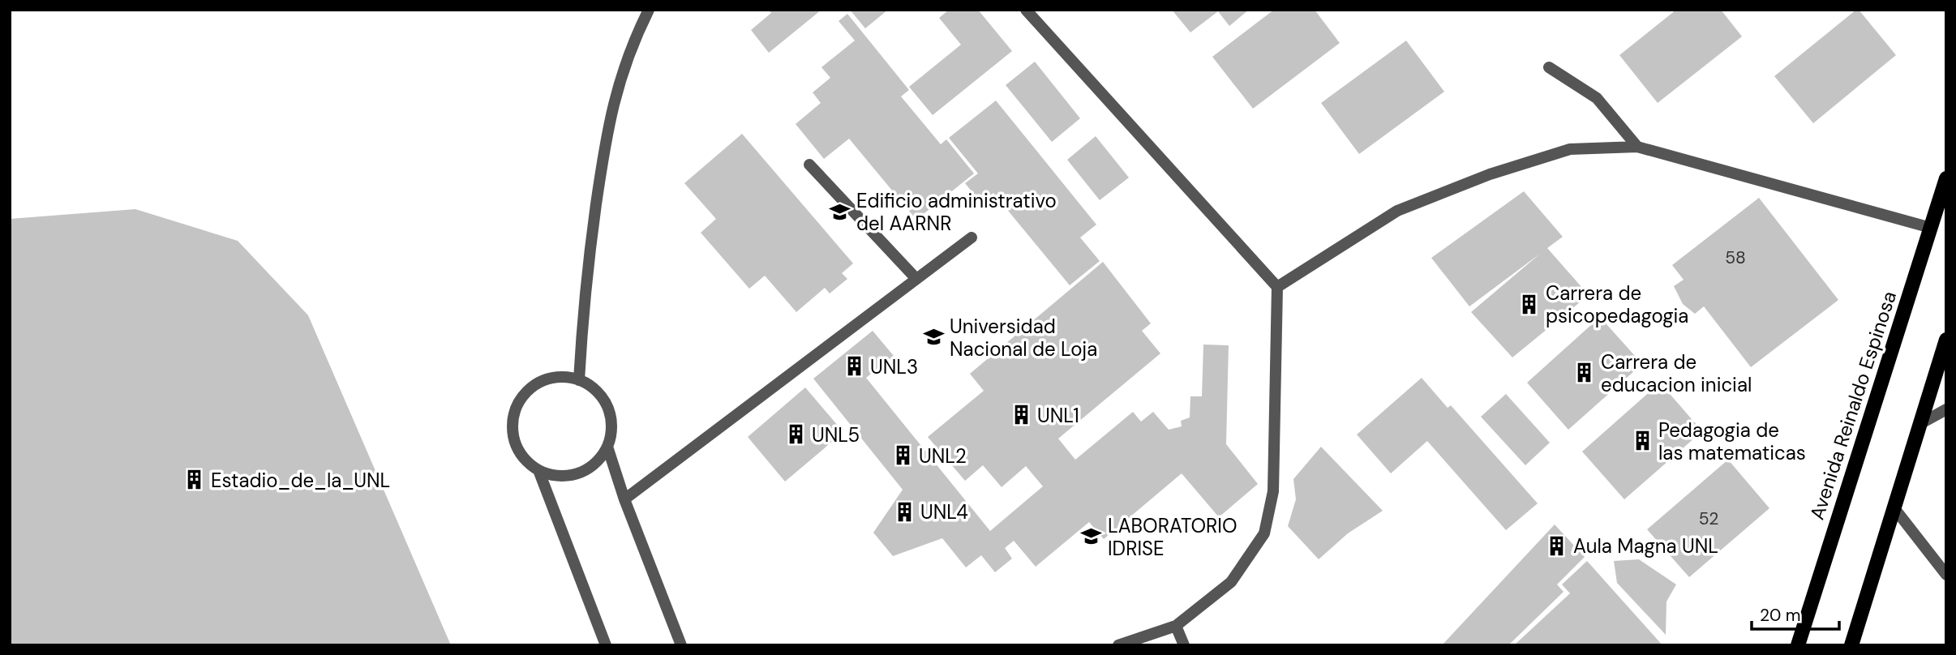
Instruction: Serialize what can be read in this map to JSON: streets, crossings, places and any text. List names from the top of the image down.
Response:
{
  "streets": {
    "main road": ["Avenida Reinaldo Espinosa"]
  },
  "places": {
    "school or university": ["Edificio administrativo del AARNR", "Universidad Nacional de Loja", "LABORATORIO IDRISE"],
    "building": [
      "Carrera de psicopedagogia",
      "UNL3",
      "Carrera de educacion inicial",
      "UNL1",
      "UNL5",
      "Pedagogia de las matematicas",
      "UNL2",
      "Estadio_de_la_UNL",
      "UNL4",
      "Aula Magna UNL"
    ]
  },
  "house_numbers": ["58", "52"],
  "scale_bar": "20 m"
}
